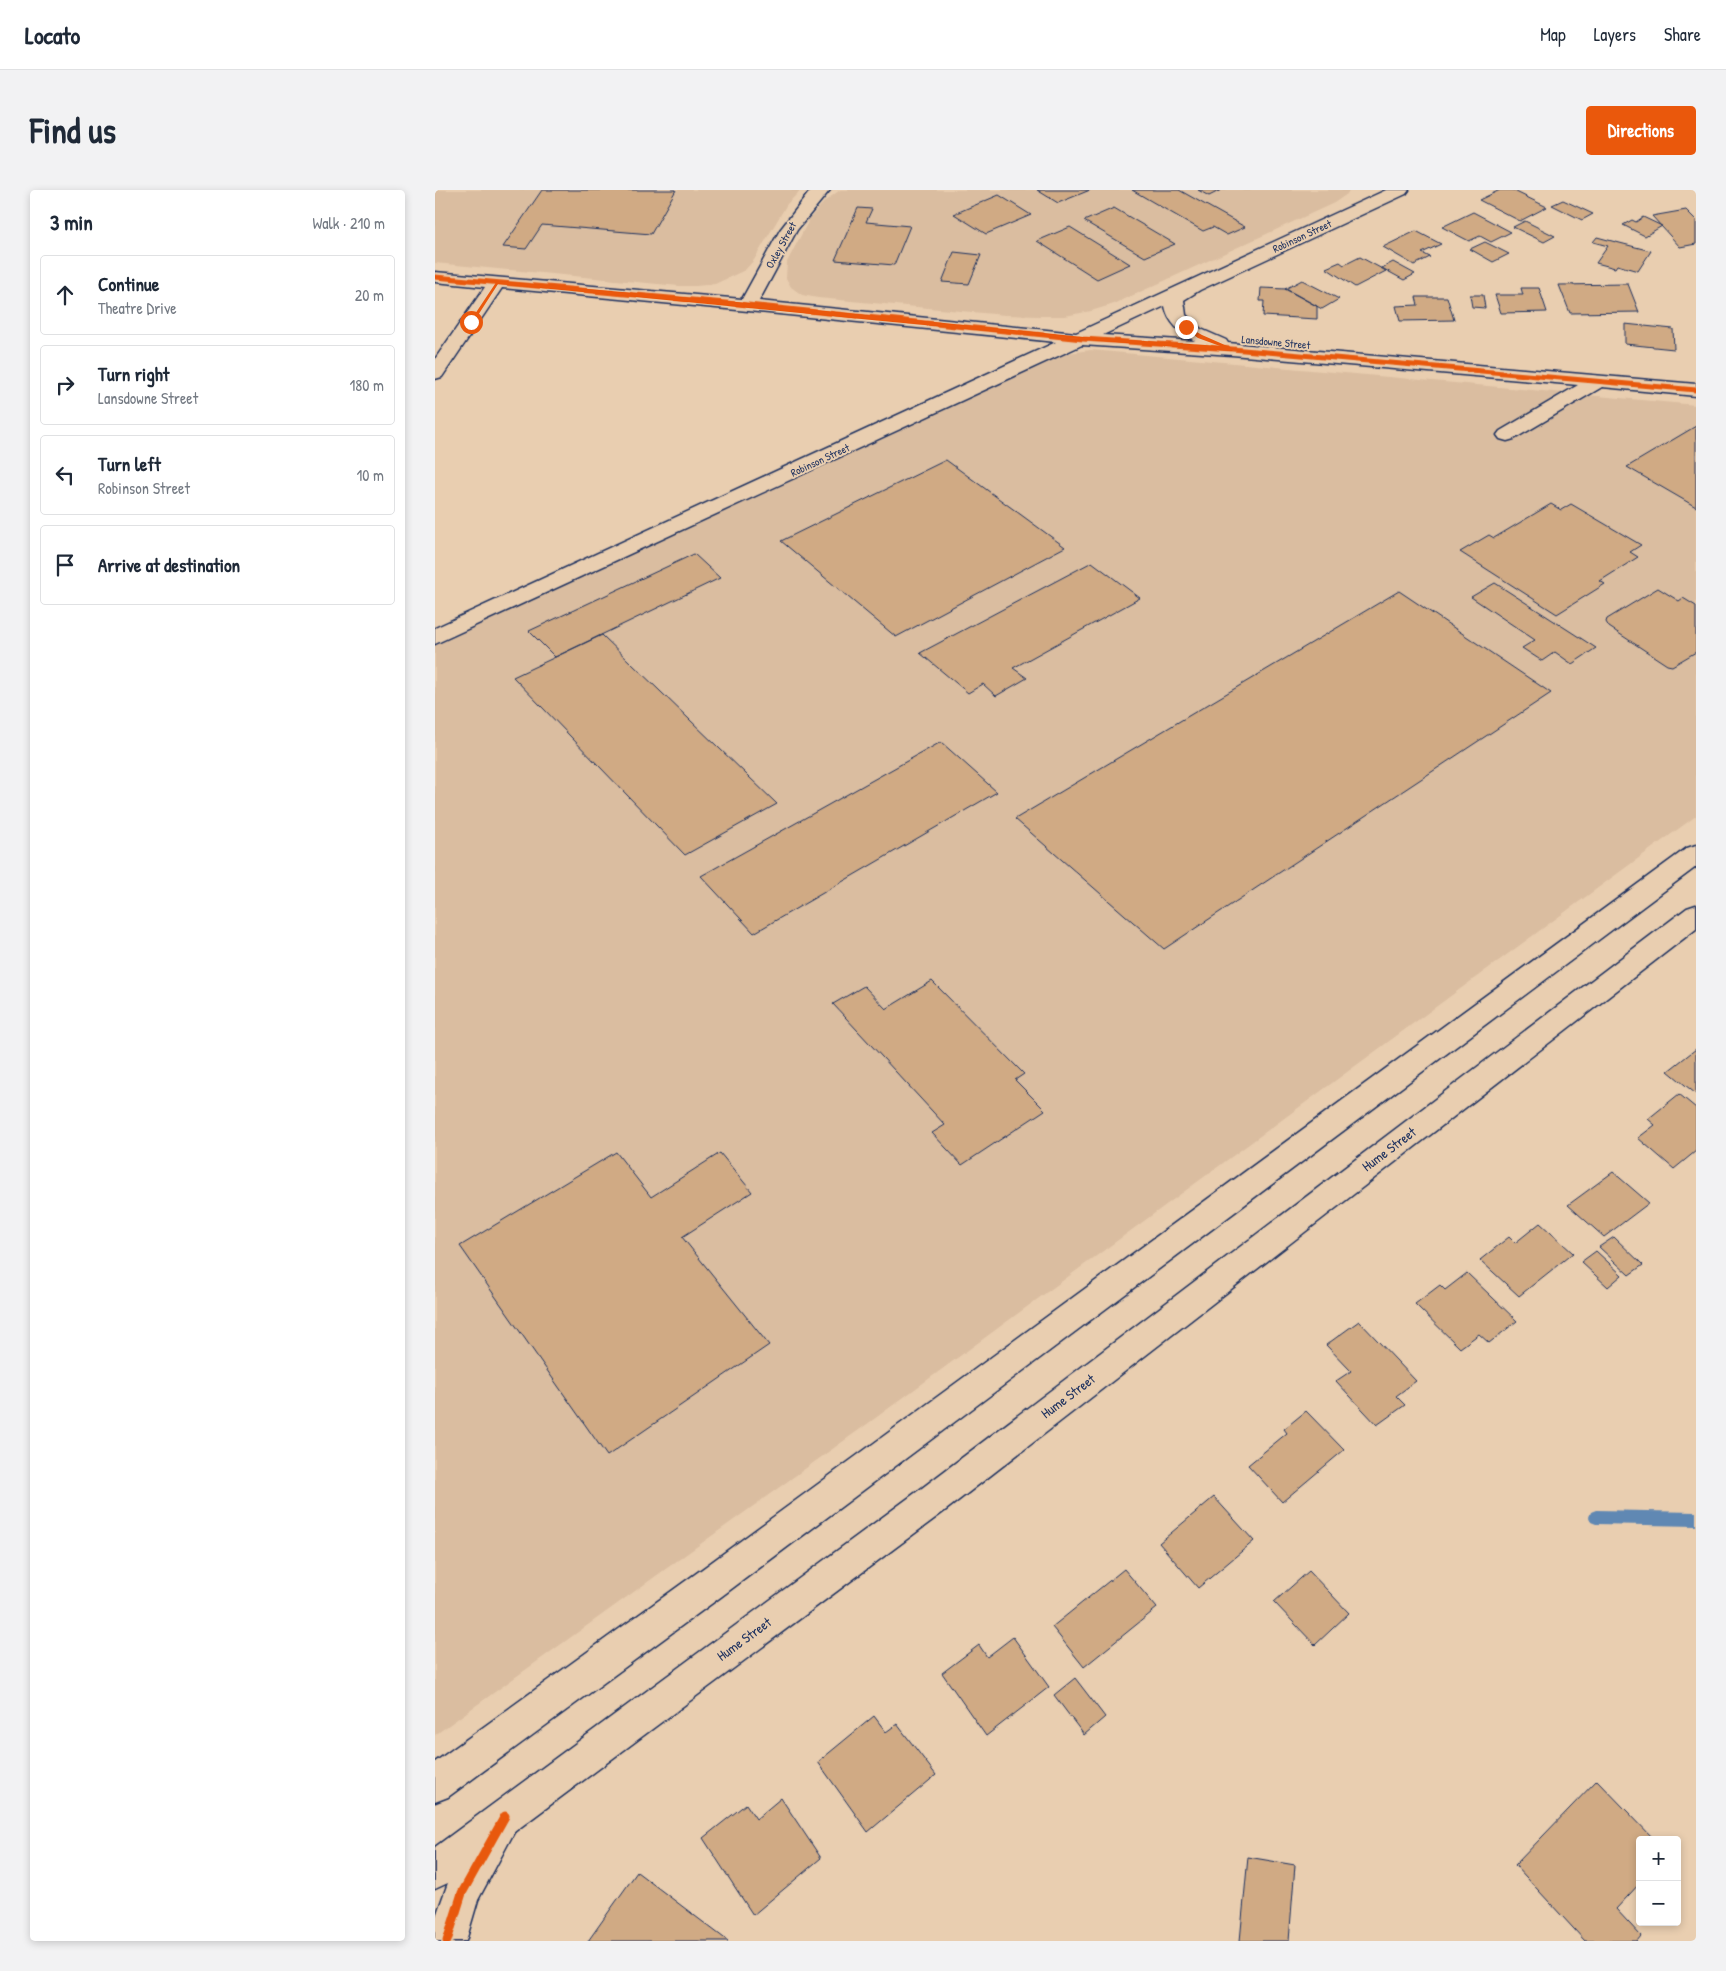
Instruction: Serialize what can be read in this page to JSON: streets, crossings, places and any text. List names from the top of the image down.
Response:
{
  "streets": {
    "street": [
      "Robinson Street",
      "Oxley Street",
      "Lansdowne Street",
      "Hume Street"
    ]
  },
  "crossings": [
    ["Robinson Street", "Lansdowne Street"],
    ["Oxley Street", "Lansdowne Street"]
  ],
  "page": {
    "header": "Locato",
    "nav": ["Map", "Layers", "Share"],
    "buttons": "Directions",
    "title": "Find us",
    "heading": ["3 min", "Walk · 210 m"],
    "list": [
      ["Continue", "Theatre Drive", "20 m"],
      ["Turn right", "Lansdowne Street", "180 m"],
      ["Turn left", "Robinson Street", "10 m"],
      "Arrive at destination"
    ],
    "map_buttons": ["+", "−"]
  }
}
